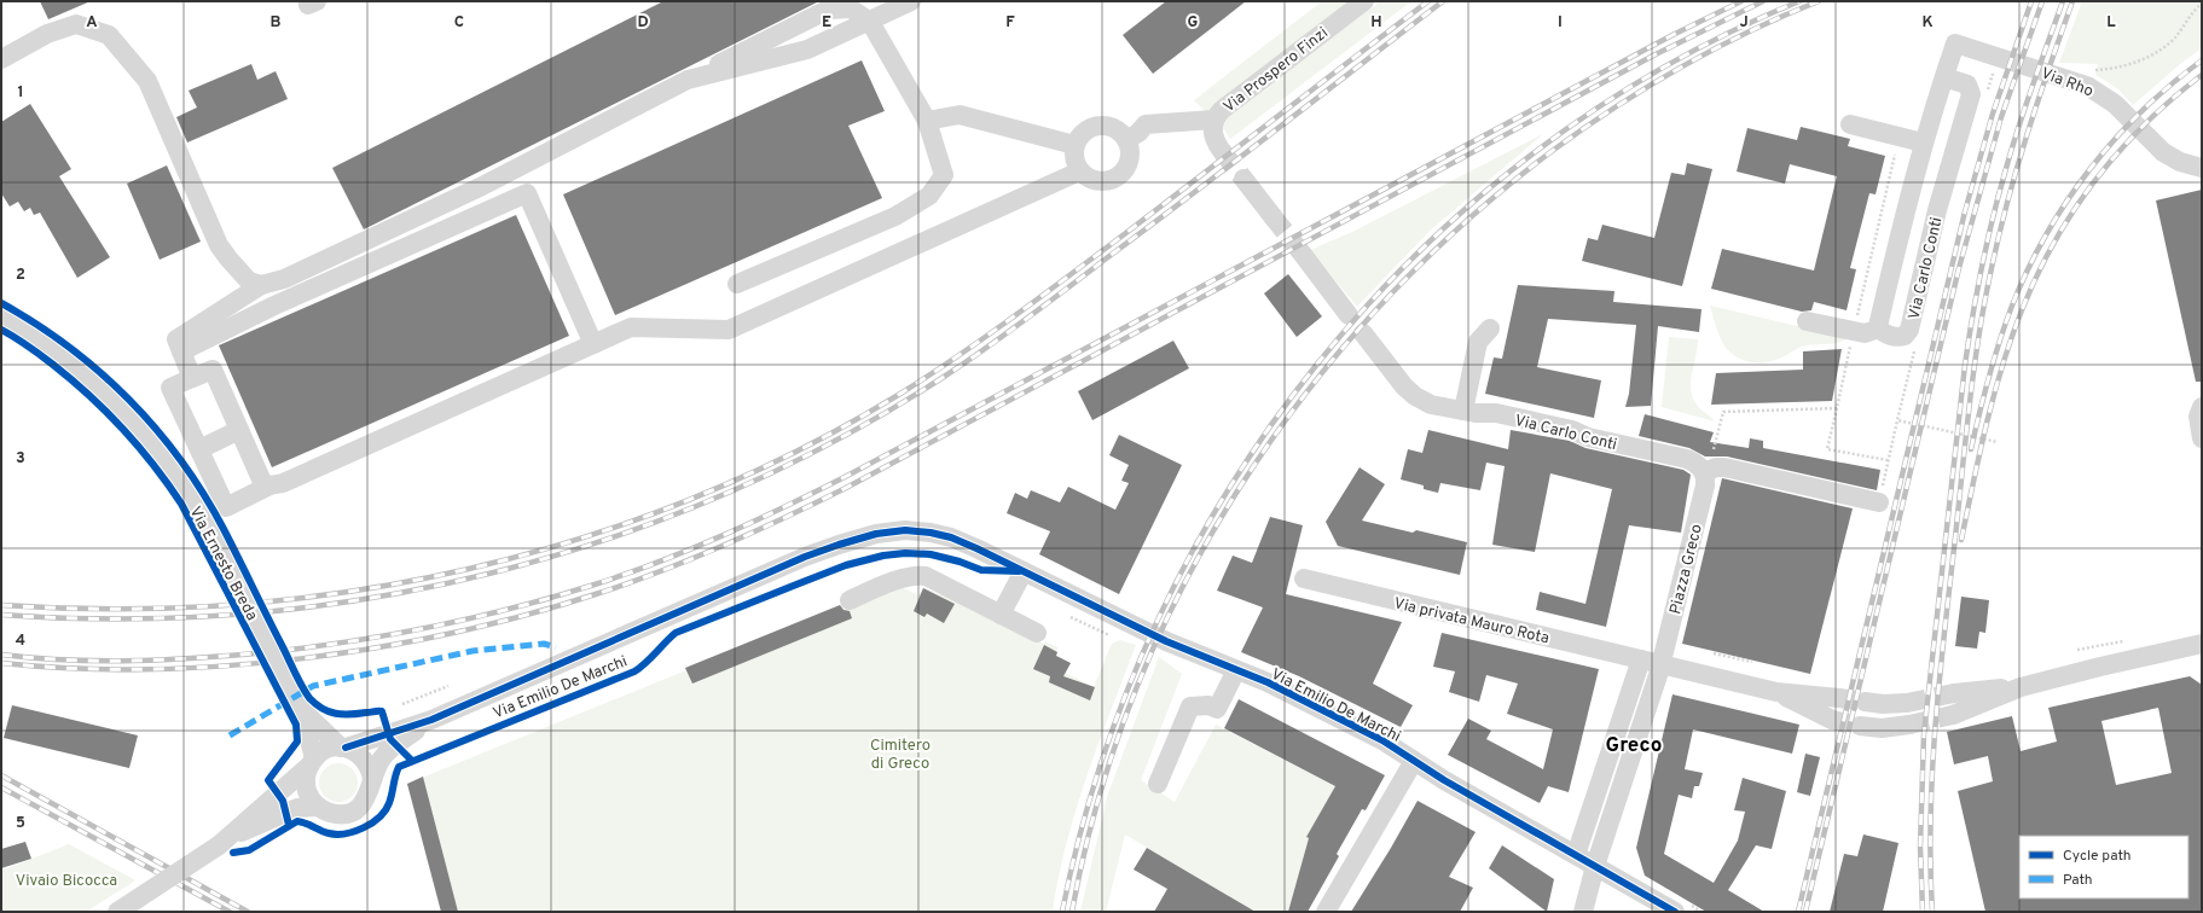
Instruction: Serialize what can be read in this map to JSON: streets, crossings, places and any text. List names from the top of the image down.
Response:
{
  "streets": {
    "street": [
      "Via Prospero Finzi",
      "Via Rho",
      "Via Carlo Conti",
      "Via Ernesto Breda",
      "Piazza Greco",
      "Via privata Mauro Rota",
      "Via Emilio De Marchi"
    ]
  },
  "crossings": [
    ["Via Rho", "Via Carlo Conti"],
    ["Via Carlo Conti", "Piazza Greco"],
    ["Via Ernesto Breda", "Via Emilio De Marchi"],
    ["Piazza Greco", "Via Emilio De Marchi"]
  ],
  "districts": ["Greco"],
  "parks": ["Cimitero di Greco", "Vivaio Bicocca"],
  "legend": ["Cycle path", "Path"],
  "grid": {
    "columns": [
      "A",
      "B",
      "C",
      "D",
      "E",
      "F",
      "G",
      "H",
      "I",
      "J",
      "K",
      "L"
    ],
    "rows": [
      "1",
      "2",
      "3",
      "4",
      "5"
    ]
  }
}
